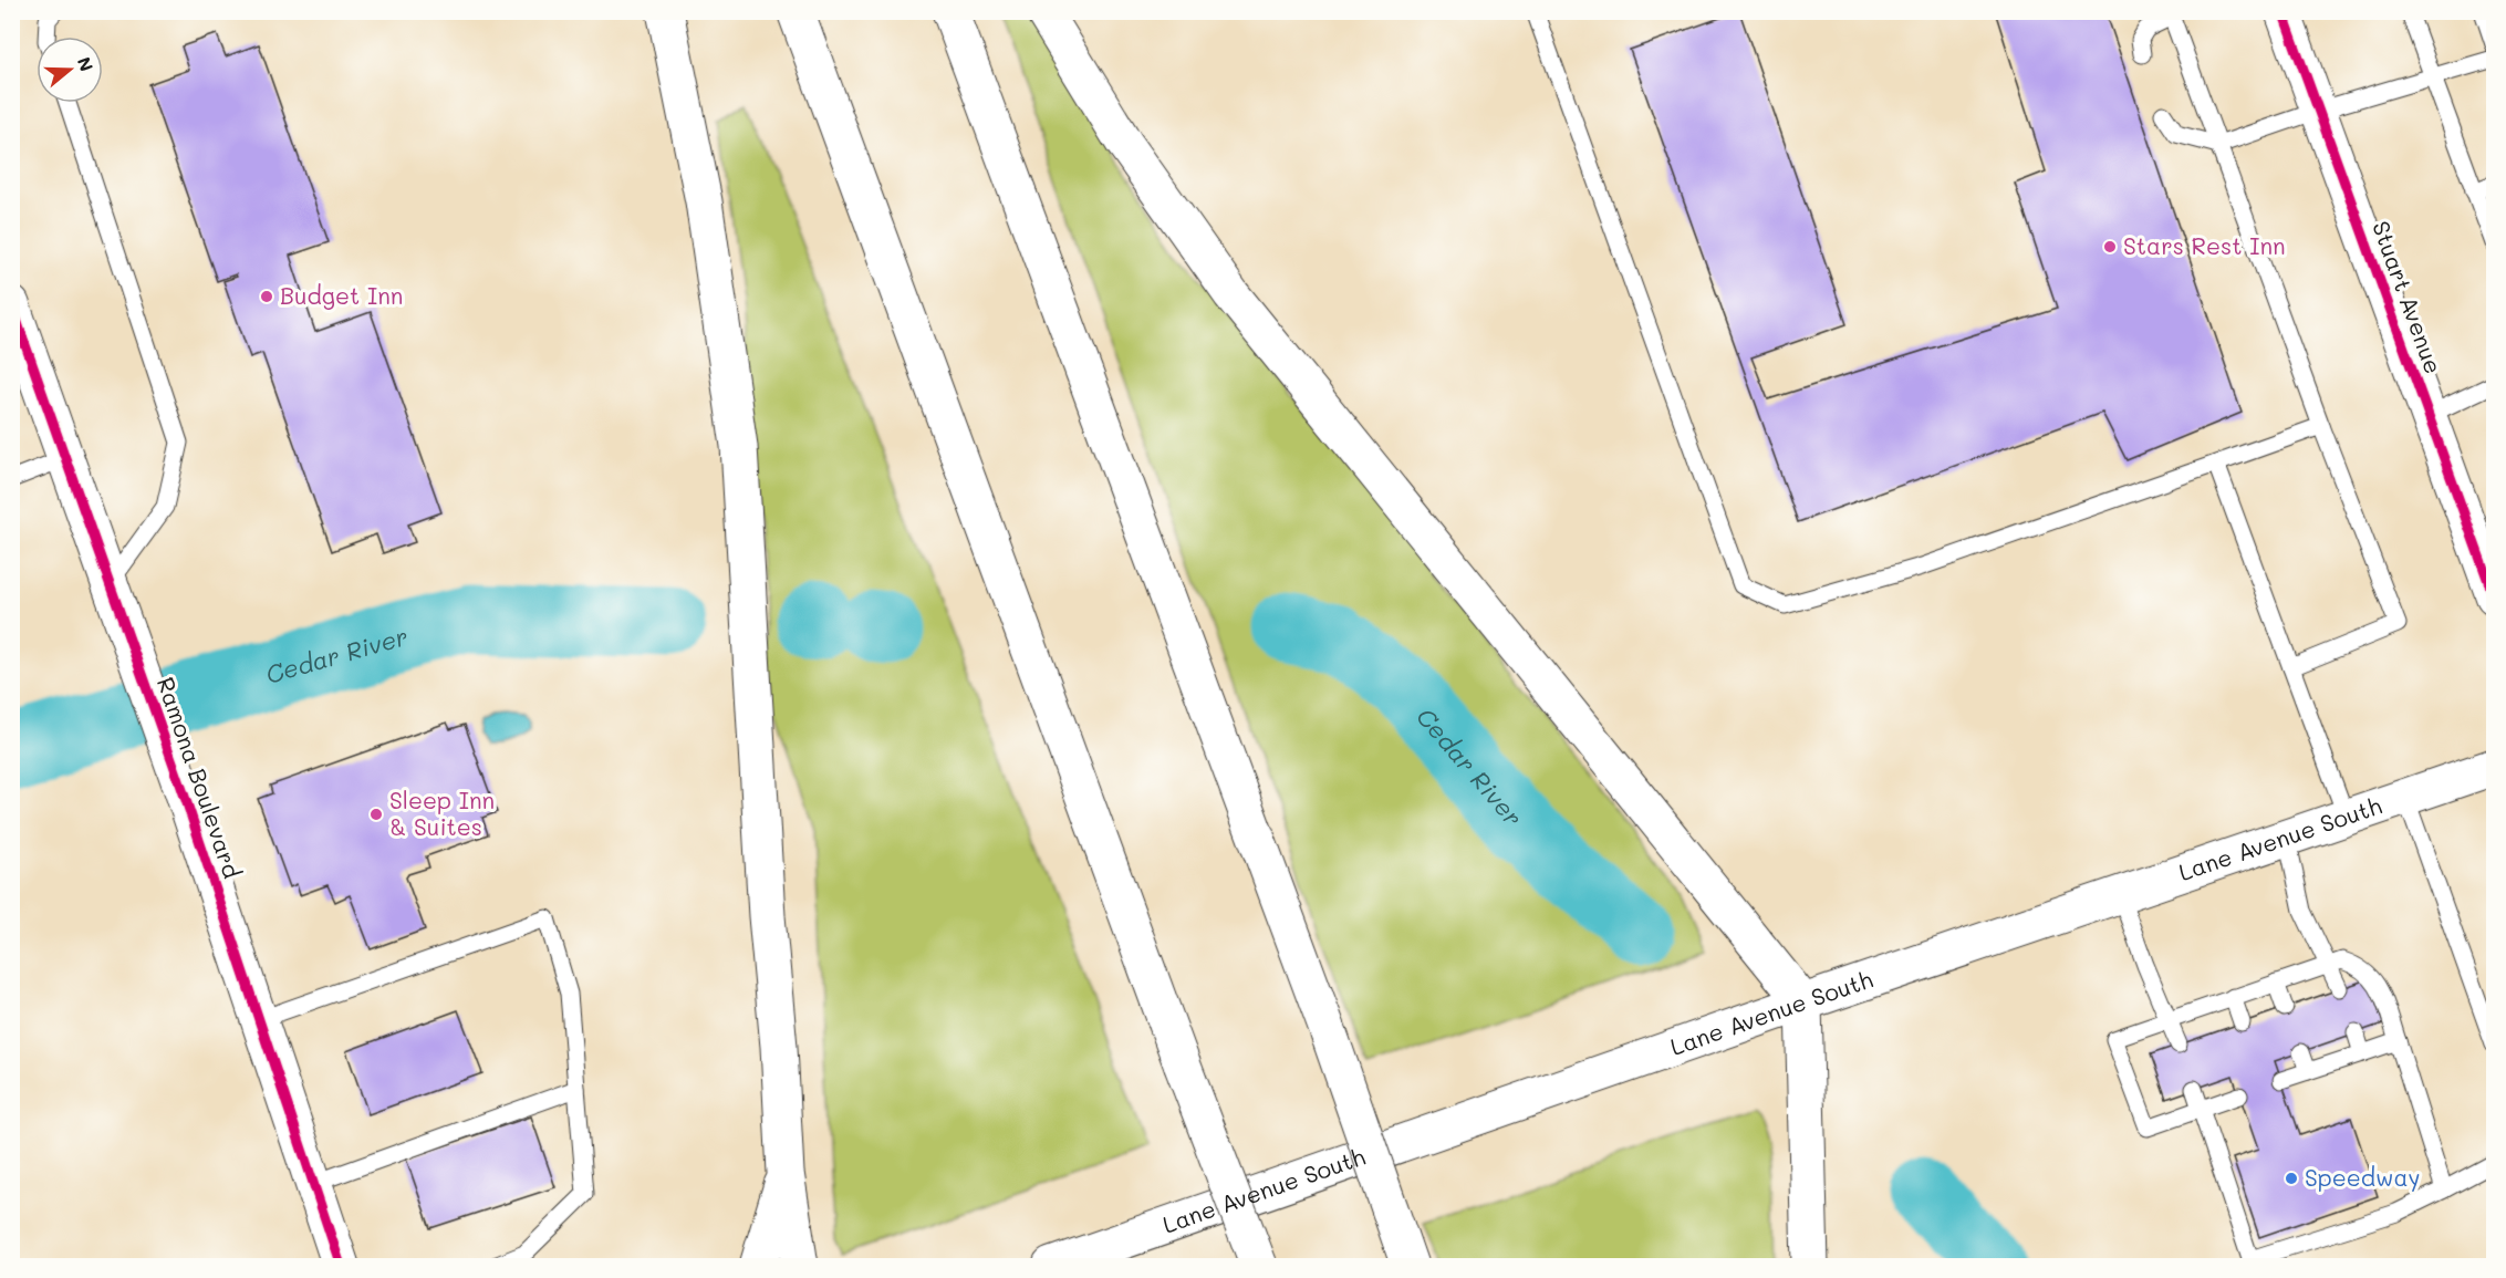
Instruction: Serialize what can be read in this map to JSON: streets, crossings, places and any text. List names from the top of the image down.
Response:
{
  "streets": {
    "main road": ["Ramona Boulevard", "Lane Avenue South"],
    "street": ["Stuart Avenue"]
  },
  "water": ["Cedar River"],
  "places": [
    "Stars Rest Inn",
    "Budget Inn",
    "Sleep Inn & Suites",
    "Speedway"
  ],
  "north": "right"
}
